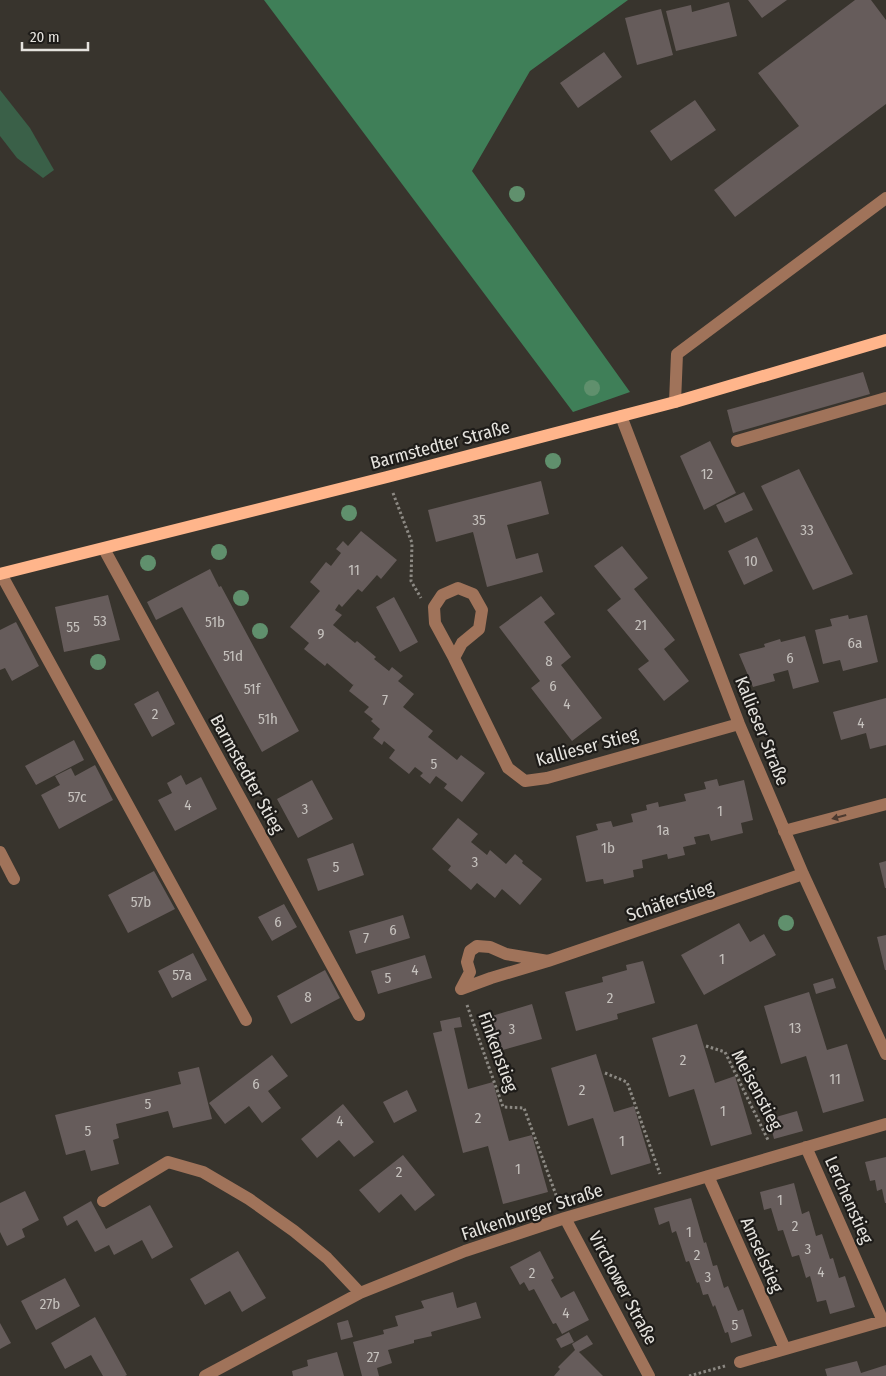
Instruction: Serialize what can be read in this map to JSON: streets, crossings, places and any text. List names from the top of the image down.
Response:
{
  "streets": {
    "main road": ["Barmstedter Straße"],
    "street": [
      "Kallieser Straße",
      "Kallieser Stieg",
      "Barmstedter Stieg",
      "Schäferstieg",
      "Lerchenstieg",
      "Falkenburger Straße",
      "Amselstieg",
      "Virchower Straße"
    ],
    "path": ["Finkenstieg", "Meisenstieg"]
  },
  "crossings": [
    ["Barmstedter Straße", "Kallieser Straße"],
    ["Barmstedter Straße", "Barmstedter Stieg"],
    ["Kallieser Straße", "Kallieser Stieg"],
    ["Kallieser Straße", "Schäferstieg"],
    ["Schäferstieg", "Finkenstieg"],
    ["Finkenstieg", "Falkenburger Straße"],
    ["Finkenstieg", "Virchower Straße"],
    ["Meisenstieg", "Falkenburger Straße"],
    ["Lerchenstieg", "Falkenburger Straße"],
    ["Falkenburger Straße", "Amselstieg"],
    ["Falkenburger Straße", "Virchower Straße"]
  ],
  "house_numbers": [
    "12",
    "35",
    "33",
    "10",
    "11",
    "53",
    "51b",
    "21",
    "55",
    "9",
    "6a",
    "51d",
    "6",
    "8",
    "6",
    "51f",
    "7",
    "4",
    "2",
    "51h",
    "4",
    "5",
    "57c",
    "4",
    "3",
    "1",
    "1a",
    "1b",
    "3",
    "5",
    "57b",
    "6",
    "6",
    "7",
    "1",
    "4",
    "57a",
    "5",
    "8",
    "2",
    "13",
    "3",
    "2",
    "11",
    "6",
    "2",
    "5",
    "1",
    "2",
    "4",
    "5",
    "1",
    "1",
    "2",
    "1",
    "2",
    "1",
    "3",
    "2",
    "4",
    "2",
    "3",
    "27b",
    "4",
    "5",
    "27"
  ],
  "scale_bar": "20 m"
}
